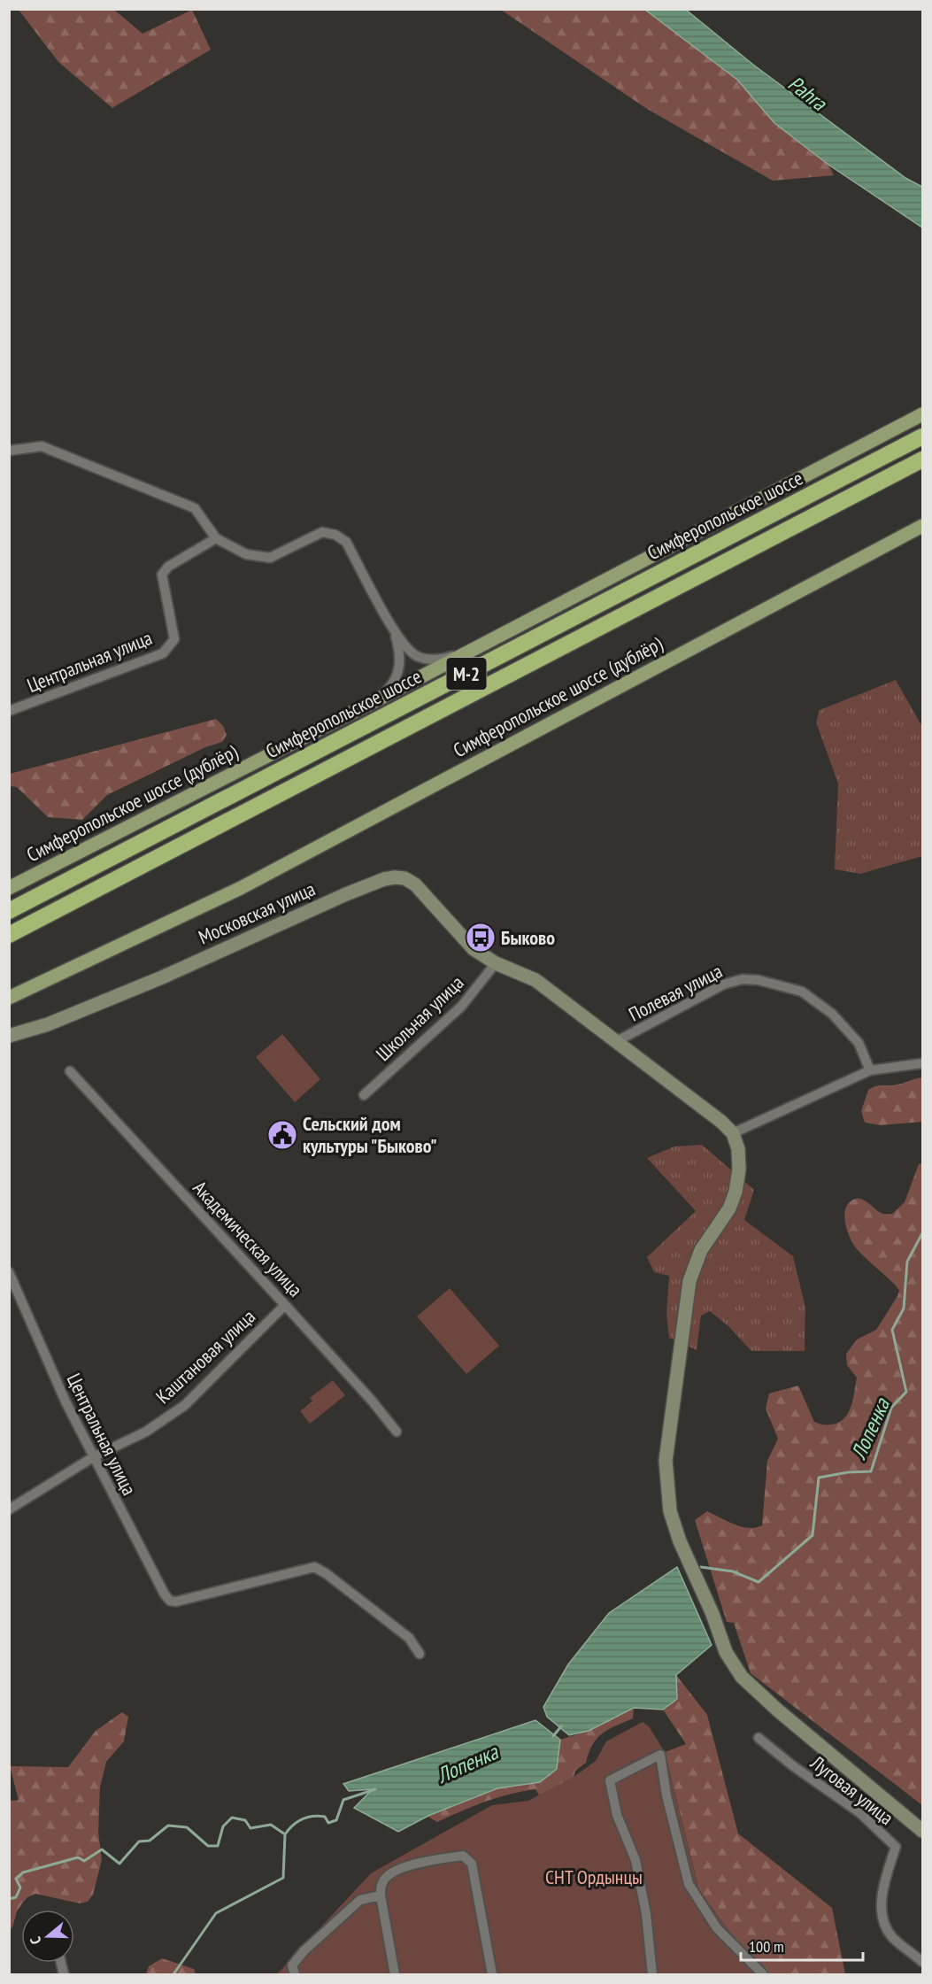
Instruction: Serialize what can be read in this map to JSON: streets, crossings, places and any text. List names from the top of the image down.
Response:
{
  "streets": {
    "highway": ["Симферопольское шоссе", "М-2"],
    "main road": ["Симферопольское шоссе (дублёр)"],
    "street": [
      "Центральная улица",
      "Московская улица",
      "Полевая улица",
      "Школьная улица",
      "Академическая улица",
      "Каштановая улица",
      "Луговая улица"
    ]
  },
  "crossings": [
    ["Центральная улица", "Каштановая улица"],
    ["Московская улица", "Полевая улица"],
    ["Московская улица", "Школьная улица"],
    ["Академическая улица", "Каштановая улица"]
  ],
  "water": ["Pahra", "Лопенка"],
  "parks": ["СНТ Ордынцы"],
  "places": {
    "bus stop": ["Быково"],
    "public building": ["Сельский дом культуры \"Быково\""]
  },
  "scale_bar": "100 m",
  "north": "left"
}
